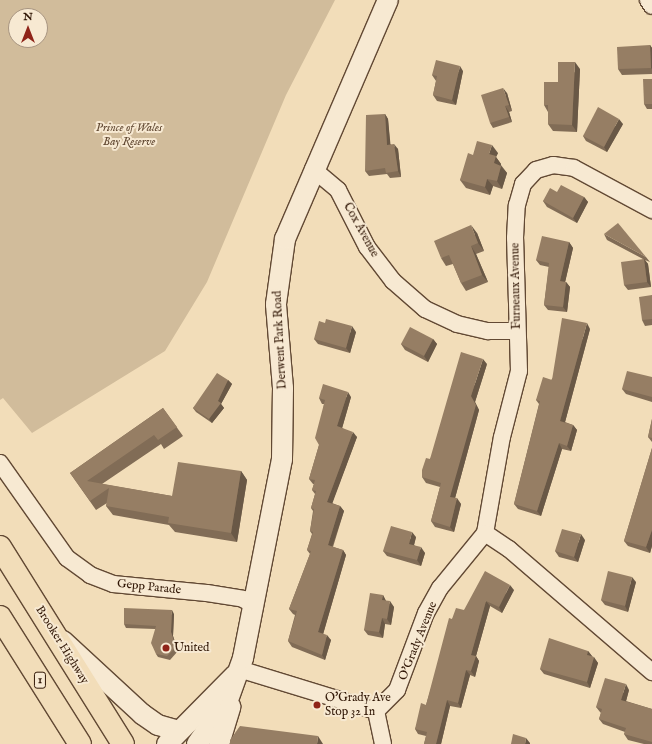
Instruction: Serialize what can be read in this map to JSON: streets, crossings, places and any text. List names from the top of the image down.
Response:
{
  "streets": {
    "highway": ["Brooker Highway", "1"],
    "street": [
      "Cox Avenue",
      "Furneaux Avenue",
      "Derwent Park Road",
      "Gepp Parade",
      "O'Grady Avenue"
    ]
  },
  "crossings": [
    ["Cox Avenue", "Furneaux Avenue"],
    ["Cox Avenue", "Derwent Park Road"],
    ["Furneaux Avenue", "O'Grady Avenue"],
    ["Derwent Park Road", "Gepp Parade"]
  ],
  "parks": ["Prince of Wales Bay Reserve"],
  "places": ["United", "O'Grady Ave Stop 32 In"],
  "north": "top"
}
